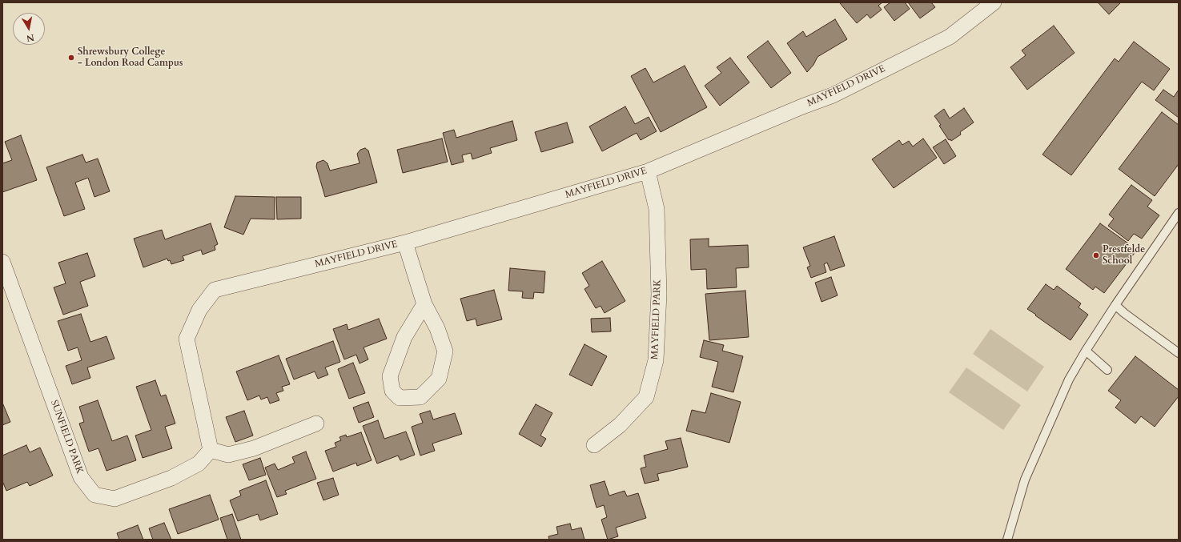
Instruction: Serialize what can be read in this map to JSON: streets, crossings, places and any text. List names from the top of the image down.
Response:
{
  "streets": {
    "street": ["MAYFIELD DRIVE", "MAYFIELD PARK", "SUNFIELD PARK"]
  },
  "crossings": [
    ["MAYFIELD DRIVE", "MAYFIELD PARK"],
    ["MAYFIELD DRIVE", "SUNFIELD PARK"]
  ],
  "places": ["Shrewsbury College - London Road Campus", "Prestfelde School"],
  "north": "bottom"
}
